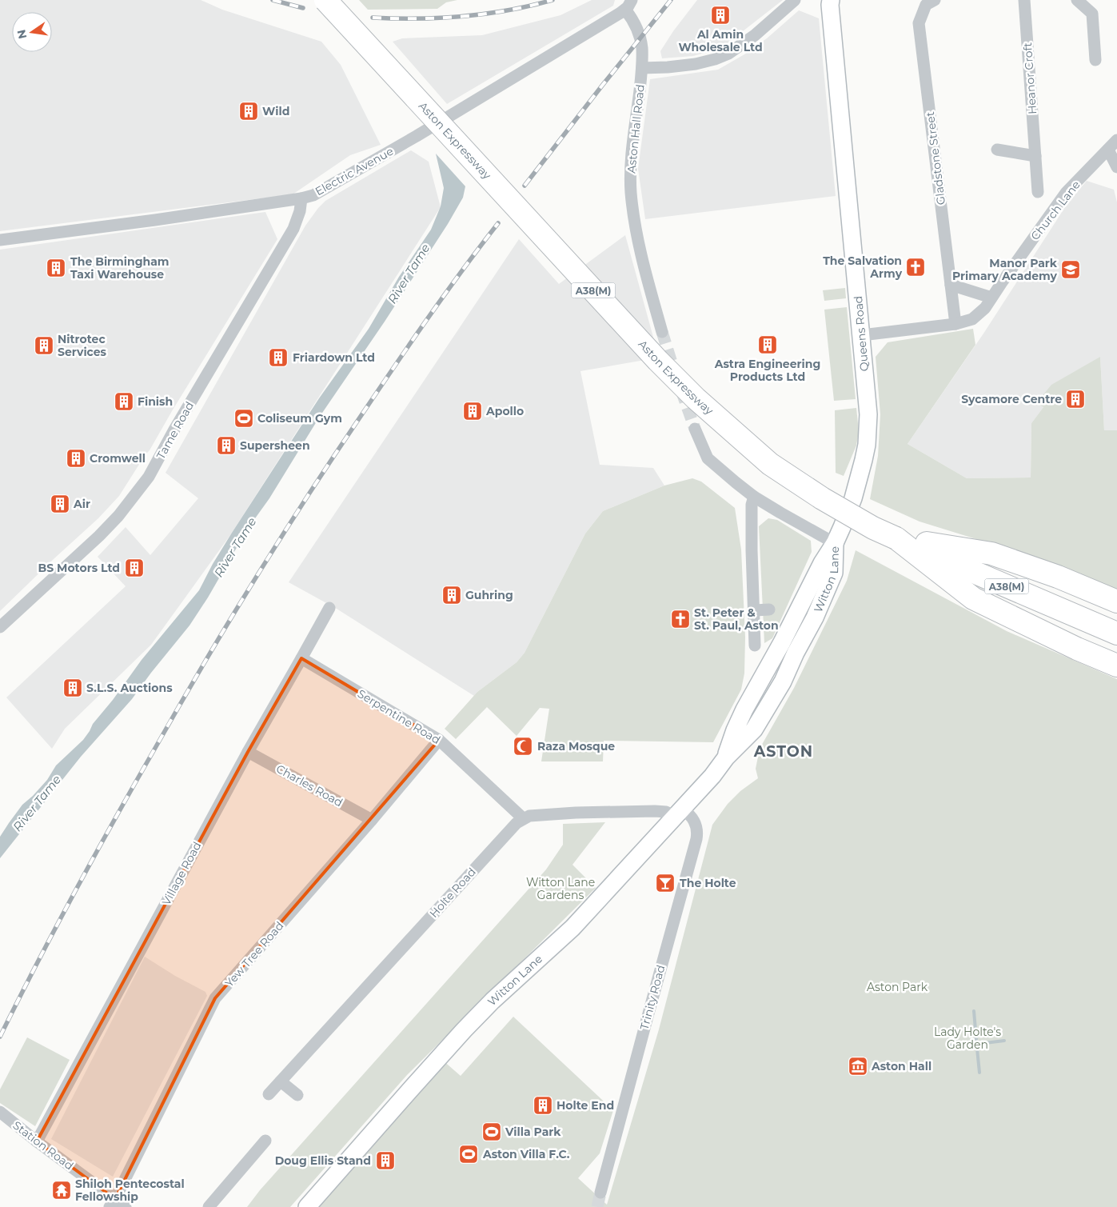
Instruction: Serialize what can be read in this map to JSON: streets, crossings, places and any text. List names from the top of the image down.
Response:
{
  "streets": {
    "highway": ["Aston Expressway", "A38(M)"],
    "main road": ["Queens Road", "Witton Lane"],
    "street": [
      "Heanor Croft",
      "Aston Hall Road",
      "Gladstone Street",
      "Electric Avenue",
      "Church Lane",
      "Tame Road",
      "Serpentine Road",
      "Charles Road",
      "Village Road",
      "Holte Road",
      "Yew Tree Road",
      "Trinity Road",
      "Station Road"
    ]
  },
  "crossings": [
    ["Aston Hall Road", "Electric Avenue"],
    ["Gladstone Street", "Church Lane"],
    ["Electric Avenue", "Tame Road"],
    ["Church Lane", "Queens Road"],
    ["Queens Road", "Witton Lane"],
    ["Witton Lane", "Trinity Road"],
    ["Serpentine Road", "Village Road"],
    ["Serpentine Road", "Holte Road"],
    ["Serpentine Road", "Yew Tree Road"],
    ["Charles Road", "Village Road"],
    ["Charles Road", "Yew Tree Road"],
    ["Village Road", "Station Road"],
    ["Yew Tree Road", "Station Road"]
  ],
  "districts": ["ASTON"],
  "water": ["River Tame"],
  "parks": ["Witton Lane Gardens", "Aston Park", "Lady Holte's Garden"],
  "places": {
    "building": [
      "Al Amin Wholesale Ltd",
      "Wild",
      "The Birmingham Taxi Warehouse",
      "Astra Engineering Products Ltd",
      "Nitrotec Services",
      "Friardown Ltd",
      "Sycamore Centre",
      "Finish",
      "Apollo",
      "Supersheen",
      "Cromwell",
      "Air",
      "BS Motors Ltd",
      "Guhring",
      "S.L.S. Auctions",
      "Holte End",
      "Doug Ellis Stand"
    ],
    "church": ["The Salvation Army", "St. Peter & St. Paul, Aston"],
    "school or university": ["Manor Park Primary Academy"],
    "sports": ["Coliseum Gym", "Villa Park", "Aston Villa F.C."],
    "mosque": ["Raza Mosque"],
    "bar": ["The Holte"],
    "museum": ["Aston Hall"],
    "temple": ["Shiloh Pentecostal Fellowship"]
  },
  "north": "left"
}
